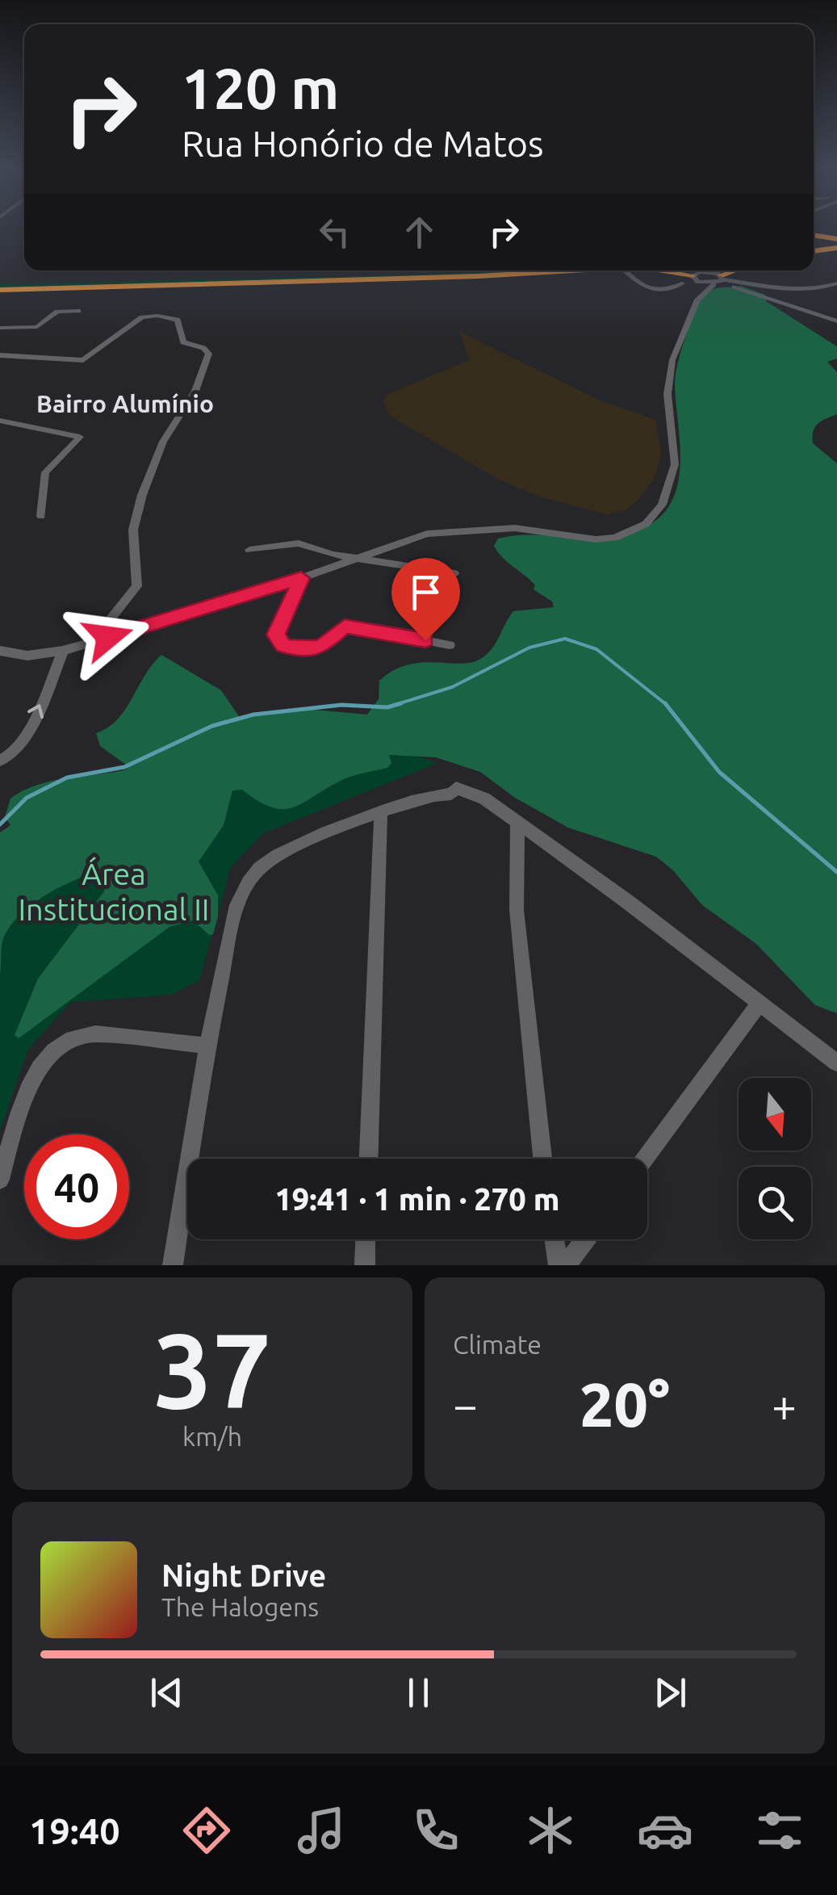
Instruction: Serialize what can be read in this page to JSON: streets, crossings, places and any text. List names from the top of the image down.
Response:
{
  "districts": ["Bairro Alumínio"],
  "parks": ["Área Institucional II"],
  "north": "bottom",
  "page": {
    "turn": ["120 m", "Rua Honório de Matos"],
    "limit": "40",
    "trip": "19:41 · 1 min · 270 m",
    "tile": [
      ["37", "km/h"],
      "Climate"
    ],
    "heat": ["−", "20°", "+"],
    "song": ["Night Drive", "The Halogens"],
    "tabs": "19:40"
  }
}
